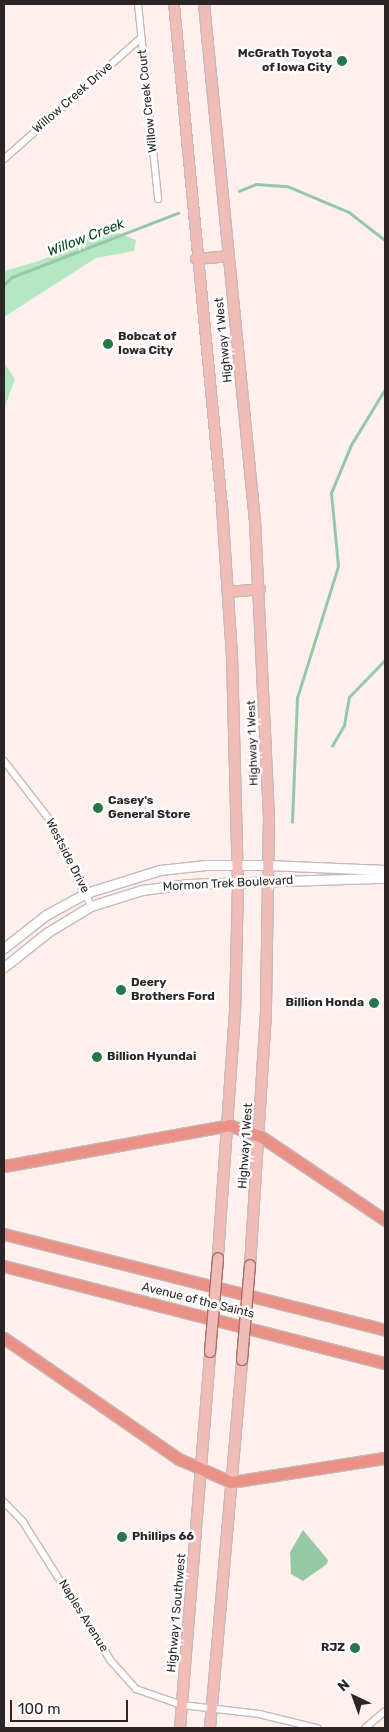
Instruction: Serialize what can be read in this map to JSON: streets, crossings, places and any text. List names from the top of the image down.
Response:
{
  "streets": {
    "highway": ["Avenue of the Saints"],
    "main road": ["Highway 1 West", "Mormon Trek Boulevard", "Highway 1 Southwest"],
    "street": [
      "Willow Creek Drive",
      "Willow Creek Court",
      "Westside Drive",
      "Naples Avenue"
    ]
  },
  "crossings": [
    ["Willow Creek Drive", "Willow Creek Court"],
    ["Highway 1 West", "Mormon Trek Boulevard"],
    ["Highway 1 West", "Highway 1 Southwest"],
    ["Westside Drive", "Mormon Trek Boulevard"],
    ["Highway 1 Southwest", "Naples Avenue"]
  ],
  "water": ["Willow Creek"],
  "places": [
    "McGrath Toyota of Iowa City",
    "Bobcat of Iowa City",
    "Casey's General Store",
    "Deery Brothers Ford",
    "Billion Honda",
    "Billion Hyundai",
    "Phillips 66",
    "RJZ"
  ],
  "scale_bar": "100 m",
  "north": "top left"
}
